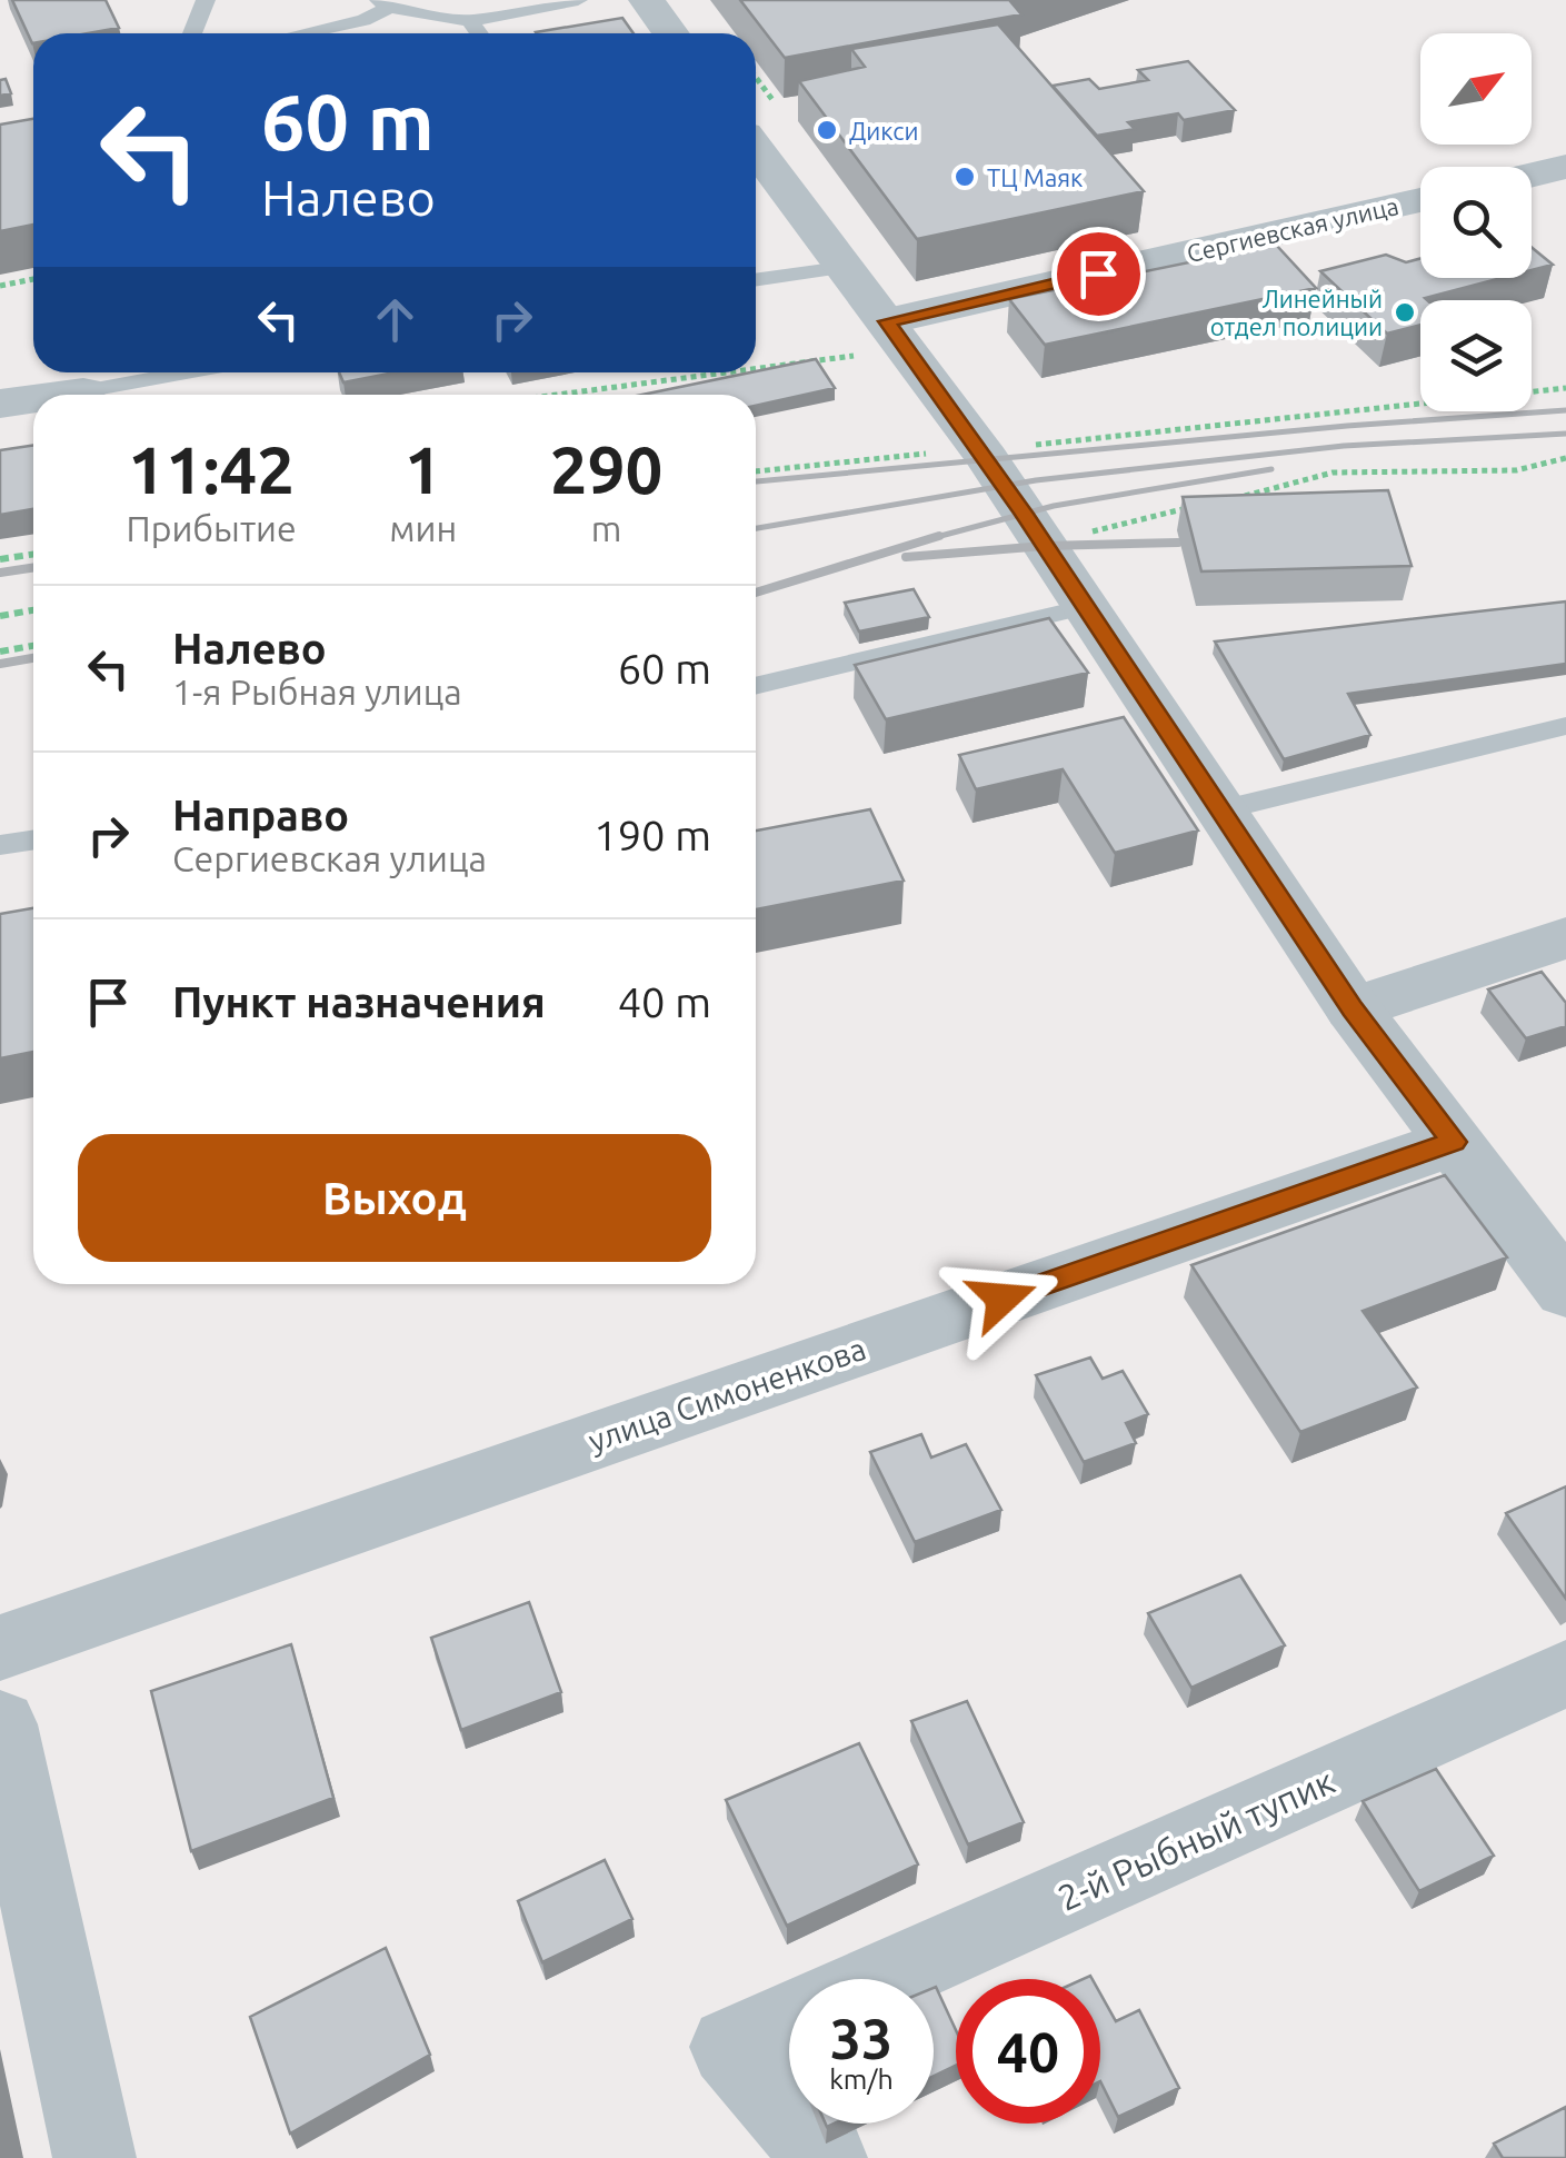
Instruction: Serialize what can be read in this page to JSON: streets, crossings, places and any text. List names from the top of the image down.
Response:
{
  "streets": {
    "street": ["Сергиевская улица", "улица Симоненкова", "2-й Рыбный тупик"]
  },
  "places": ["Дикси", "ТЦ Маяк", "Линейный отдел полиции"],
  "north": "top right",
  "page": {
    "turn": ["60 m", "Налево"],
    "eta": [
      "11:42",
      "Прибытие",
      "1",
      "мин",
      "290",
      "m"
    ],
    "list": [
      {
        "name": "Налево",
        "note": "1-я Рыбная улица",
        "value": "60 m"
      },
      {
        "name": "Направо",
        "note": "Сергиевская улица",
        "value": "190 m"
      },
      {
        "name": "Пункт назначения",
        "value": "40 m"
      }
    ],
    "buttons": "Выход",
    "speed": "33 km/h",
    "limit": "40"
  }
}
